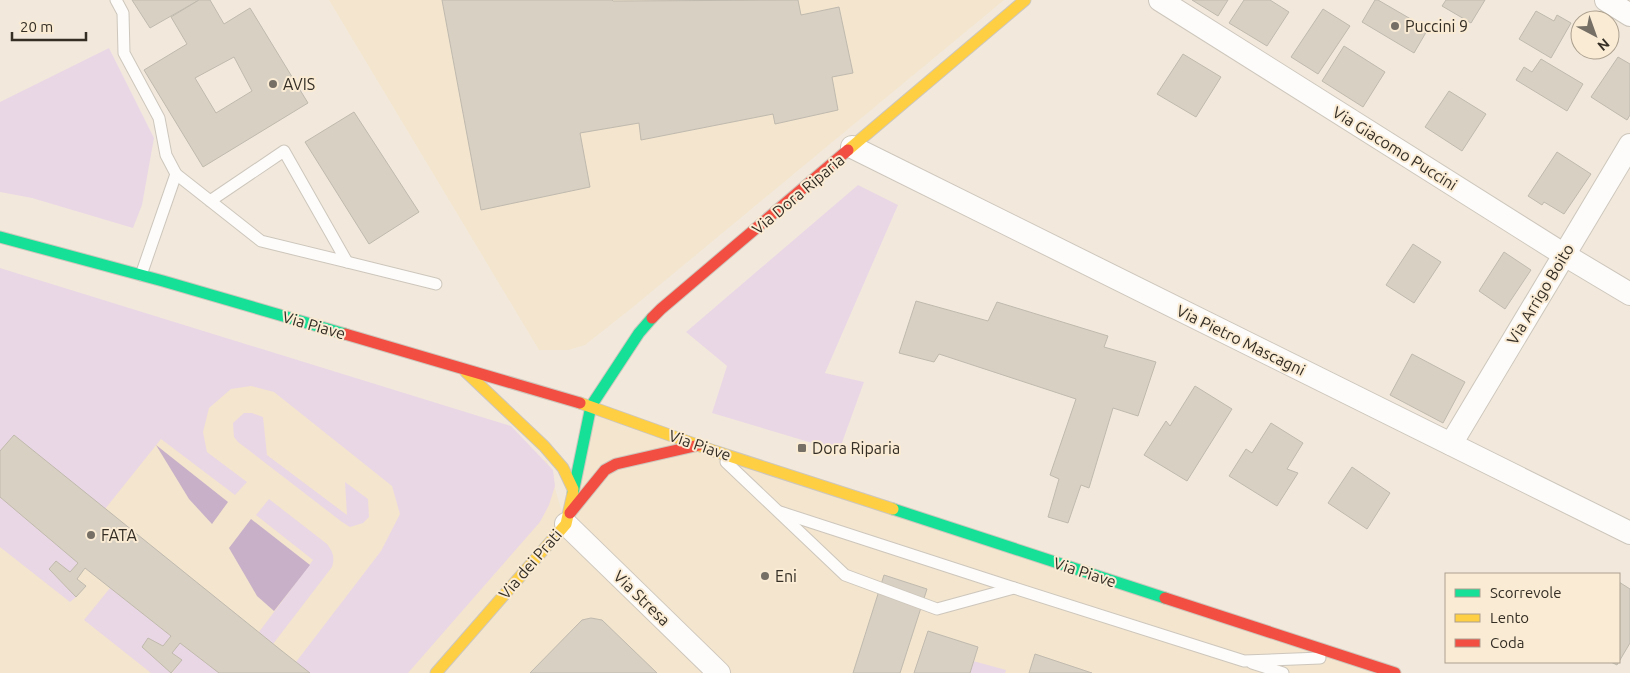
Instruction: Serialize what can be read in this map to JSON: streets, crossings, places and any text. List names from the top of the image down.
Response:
{
  "streets": {
    "main road": ["Via Dora Riparia", "Via Piave", "Via dei Prati"],
    "street": [
      "Via Giacomo Puccini",
      "Via Arrigo Boito",
      "Via Pietro Mascagni",
      "Via Stresa"
    ]
  },
  "crossings": [
    ["Via Giacomo Puccini", "Via Arrigo Boito"],
    ["Via Dora Riparia", "Via Piave"],
    ["Via Dora Riparia", "Via Pietro Mascagni"],
    ["Via Dora Riparia", "Via dei Prati"],
    ["Via Arrigo Boito", "Via Pietro Mascagni"],
    ["Via Piave", "Via dei Prati"],
    ["Via dei Prati", "Via Stresa"]
  ],
  "places": {
    "other": [
      "Puccini 9",
      "AVIS",
      "FATA",
      "Eni"
    ],
    "transit": ["Dora Riparia"]
  },
  "legend": ["Scorrevole", "Lento", "Coda"],
  "scale_bar": "20 m",
  "north": "bottom right"
}
